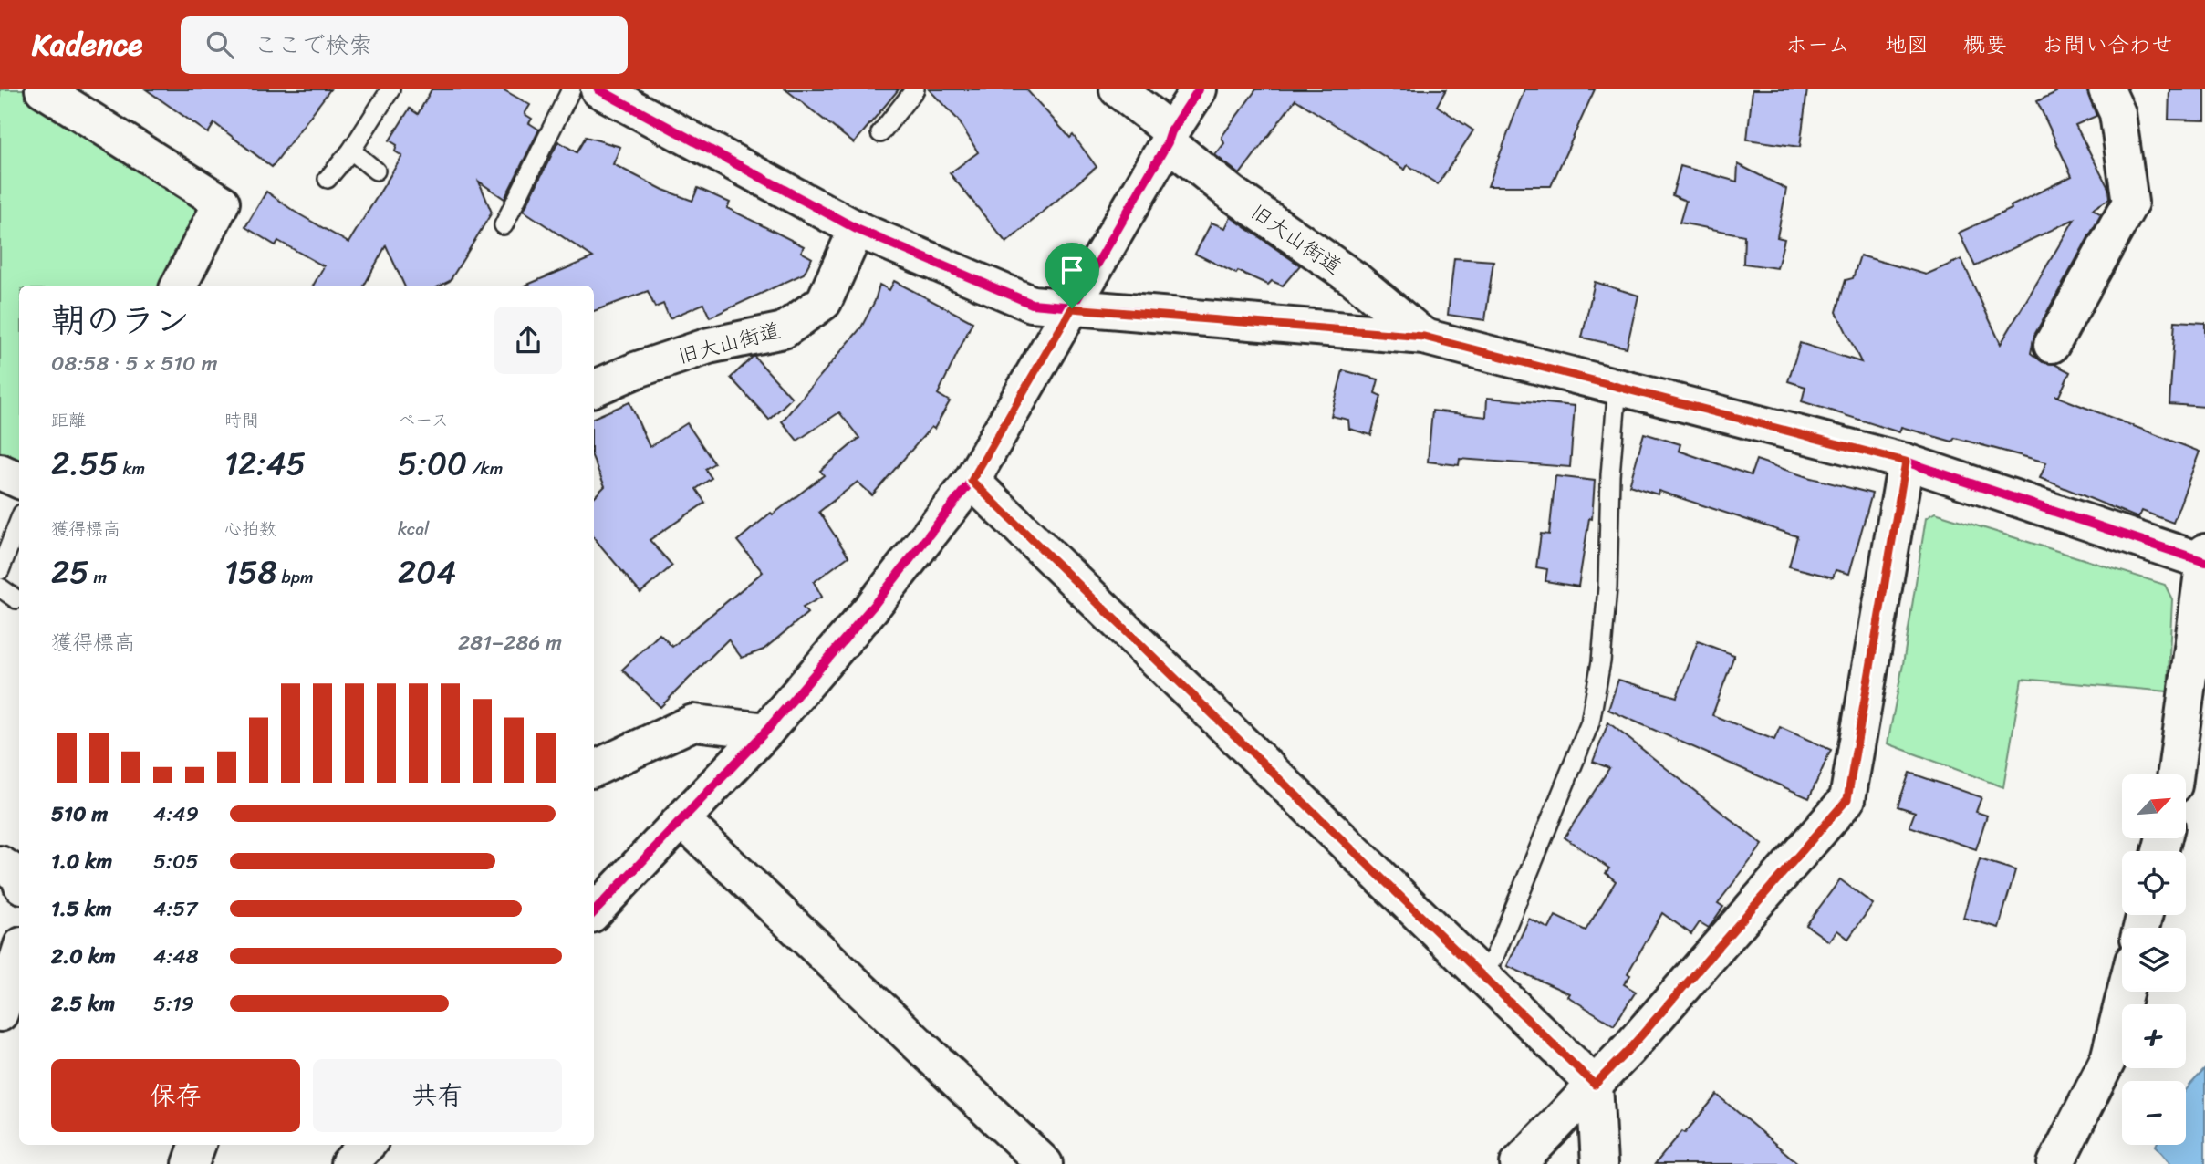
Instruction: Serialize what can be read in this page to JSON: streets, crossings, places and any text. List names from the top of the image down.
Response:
{
  "streets": {
    "street": ["旧大山街道"]
  },
  "north": "top right",
  "page": {
    "header": "Kadence",
    "search": "ここで検索",
    "nav": [
      "ホーム",
      "地図",
      "概要",
      "お問い合わせ"
    ],
    "heading": ["朝のラン", "08:58 · 5 × 510 m"],
    "stats": [
      ["距離", "2.55 km"],
      ["時間", "12:45"],
      ["ペース", "5:00 /km"],
      ["獲得標高", "25 m"],
      ["心拍数", "158 bpm"],
      ["kcal", "204"]
    ],
    "chart": ["獲得標高", "281–286 m"],
    "map_buttons": ["+", "−"],
    "list": [
      {
        "name": "510 m",
        "note": "4:49"
      },
      {
        "name": "1.0 km",
        "note": "5:05"
      },
      {
        "name": "1.5 km",
        "note": "4:57"
      },
      {
        "name": "2.0 km",
        "note": "4:48"
      },
      {
        "name": "2.5 km",
        "note": "5:19"
      }
    ],
    "buttons": ["保存", "共有"]
  }
}
